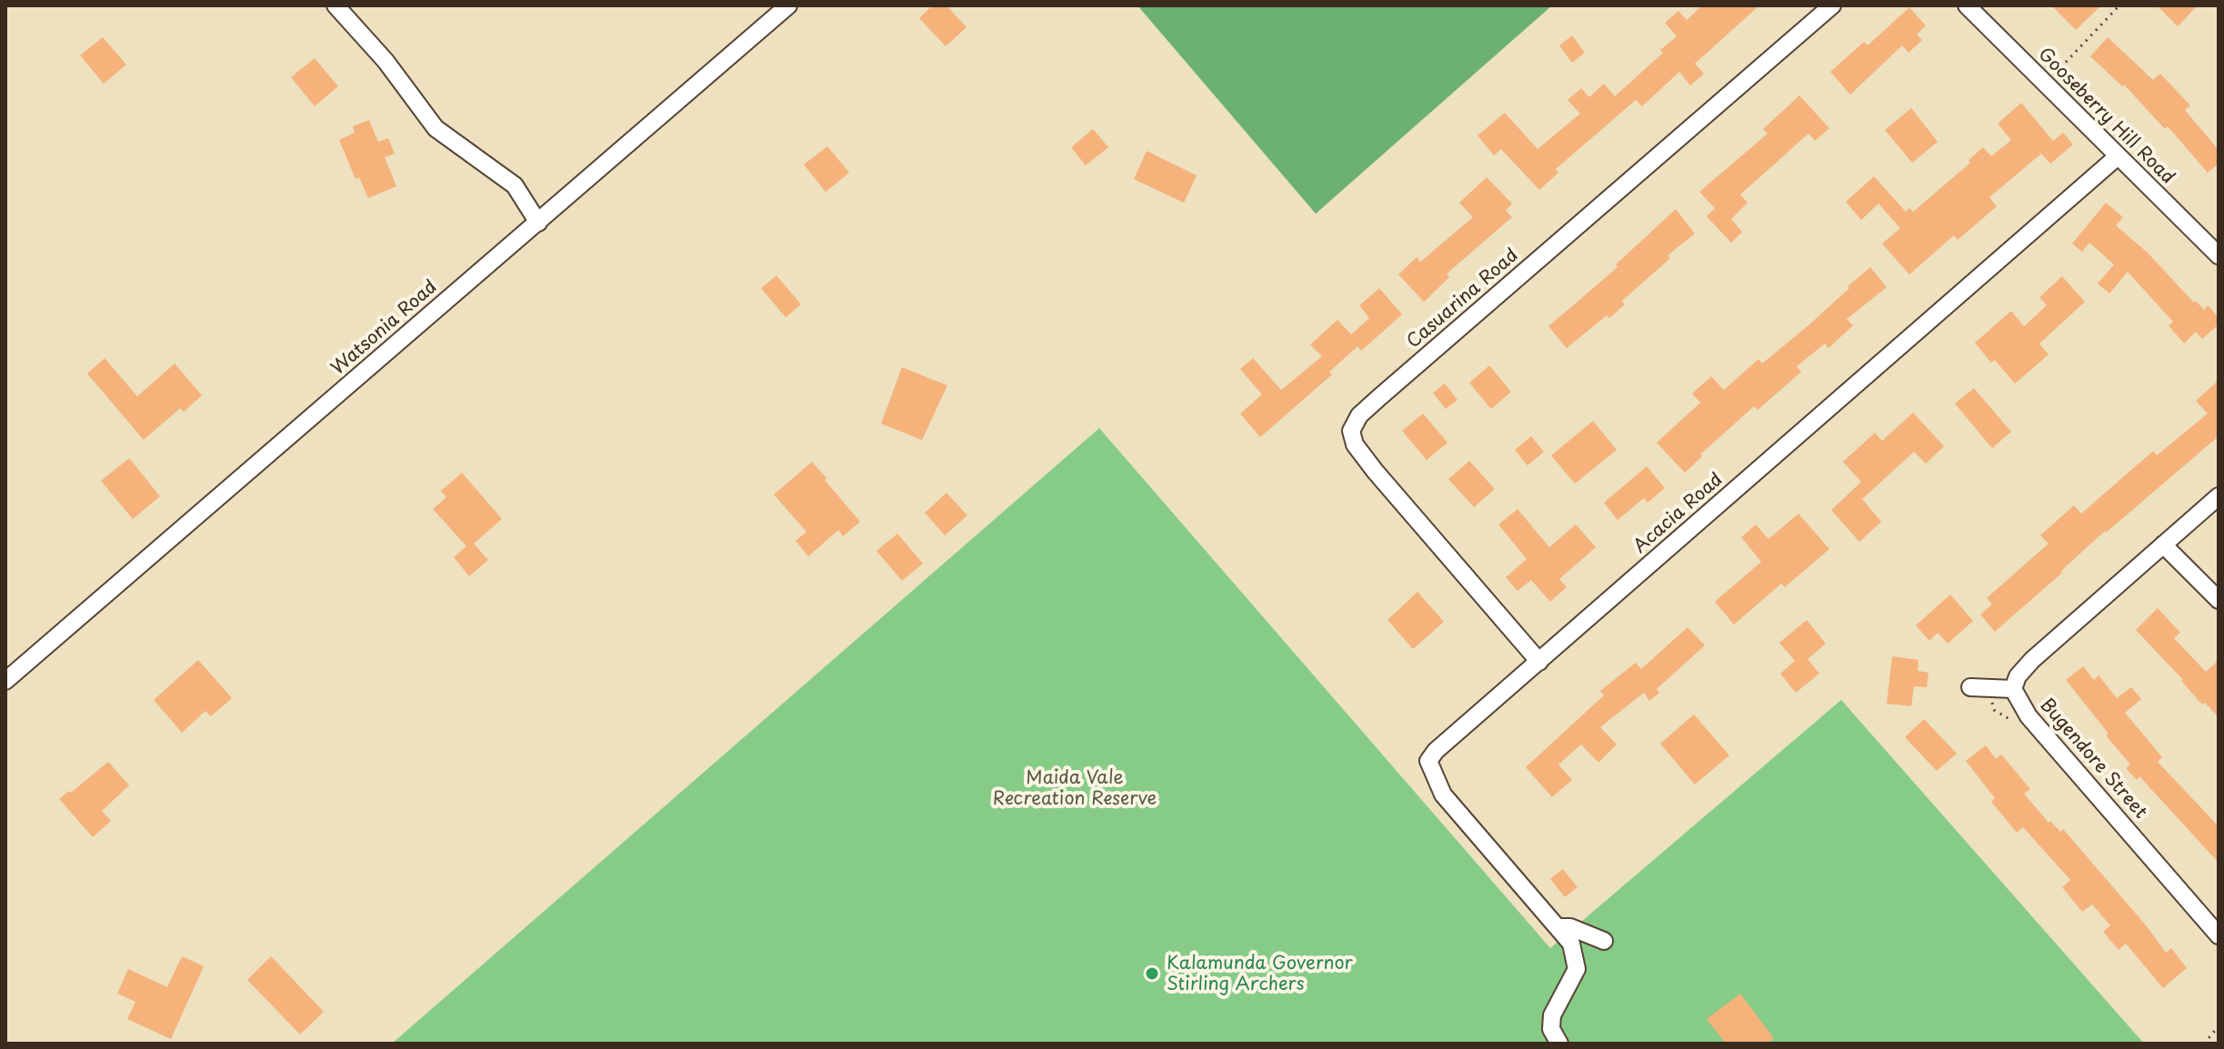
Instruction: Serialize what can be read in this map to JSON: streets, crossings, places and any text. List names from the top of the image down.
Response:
{
  "streets": {
    "street": [
      "Gooseberry Hill Road",
      "Casuarina Road",
      "Watsonia Road",
      "Acacia Road",
      "Bugendore Street"
    ]
  },
  "crossings": [
    ["Gooseberry Hill Road", "Acacia Road"],
    ["Casuarina Road", "Acacia Road"]
  ],
  "parks": ["Maida Vale Recreation Reserve"],
  "places": ["Kalamunda Governor Stirling Archers"]
}
